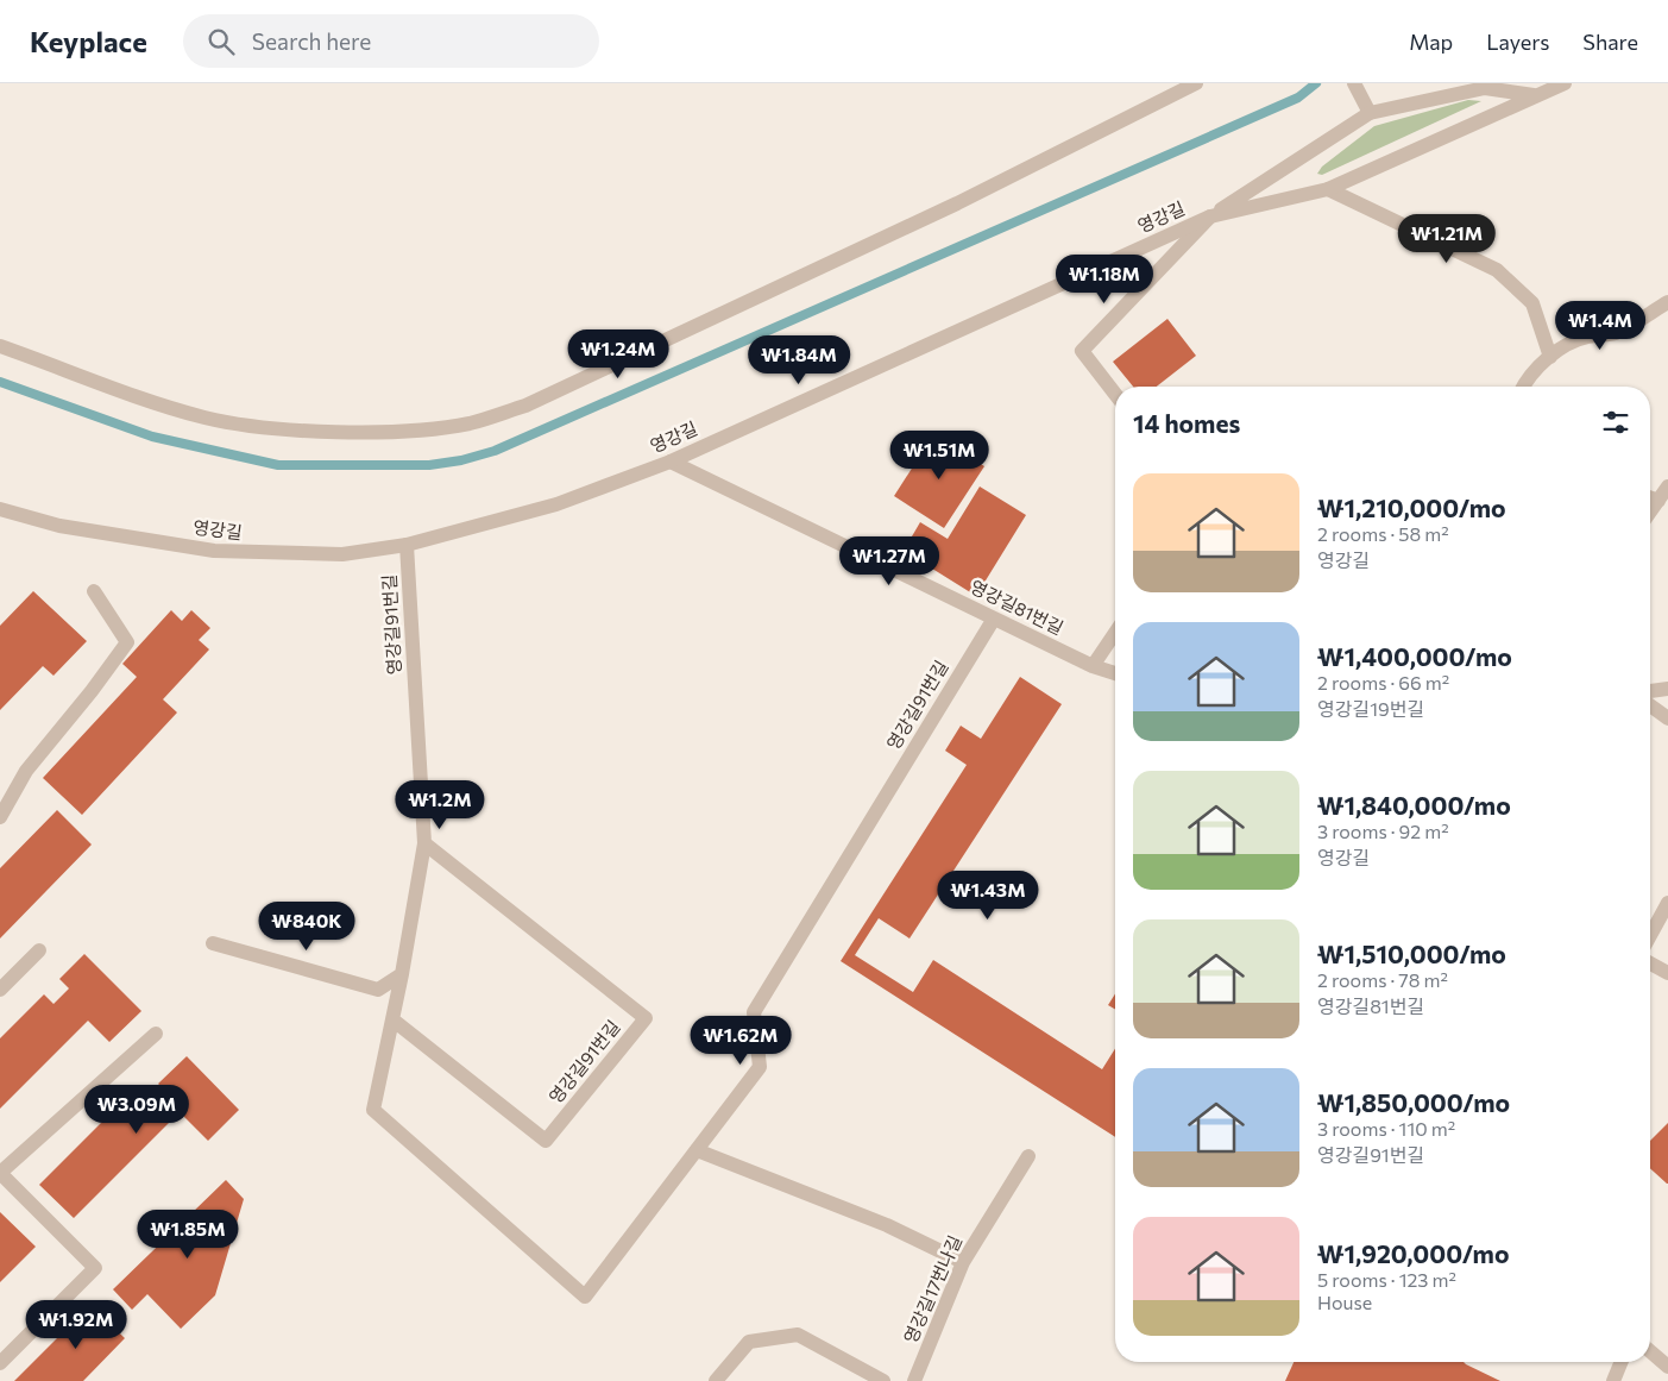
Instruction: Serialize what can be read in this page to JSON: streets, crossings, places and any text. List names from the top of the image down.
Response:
{
  "streets": {
    "street": [
      "영강길",
      "영강길81번길",
      "영강길91번길",
      "영강길17번나길"
    ]
  },
  "crossings": [
    ["영강길", "영강길81번길"],
    ["영강길", "영강길91번길"],
    ["영강길81번길", "영강길91번길"]
  ],
  "page": {
    "header": "Keyplace",
    "search": "Search here",
    "nav": ["Map", "Layers", "Share"],
    "price": [
      "₩1.21M",
      "₩1.18M",
      "₩1.4M",
      "₩1.24M",
      "₩1.84M",
      "₩1.51M",
      "₩1.27M",
      "₩1.2M",
      "₩1.43M",
      "₩840K",
      "₩1.62M",
      "₩3.09M",
      "₩1.85M",
      "₩1.92M"
    ],
    "heading": "14 homes",
    "list": [
      {
        "name": "₩1,210,000/mo",
        "note": "2 rooms · 58 m² · 영강길"
      },
      {
        "name": "₩1,400,000/mo",
        "note": "2 rooms · 66 m² · 영강길19번길"
      },
      {
        "name": "₩1,840,000/mo",
        "note": "3 rooms · 92 m² · 영강길"
      },
      {
        "name": "₩1,510,000/mo",
        "note": "2 rooms · 78 m² · 영강길81번길"
      },
      {
        "name": "₩1,850,000/mo",
        "note": "3 rooms · 110 m² · 영강길91번길"
      },
      {
        "name": "₩1,920,000/mo",
        "note": "5 rooms · 123 m² · House"
      }
    ]
  }
}
